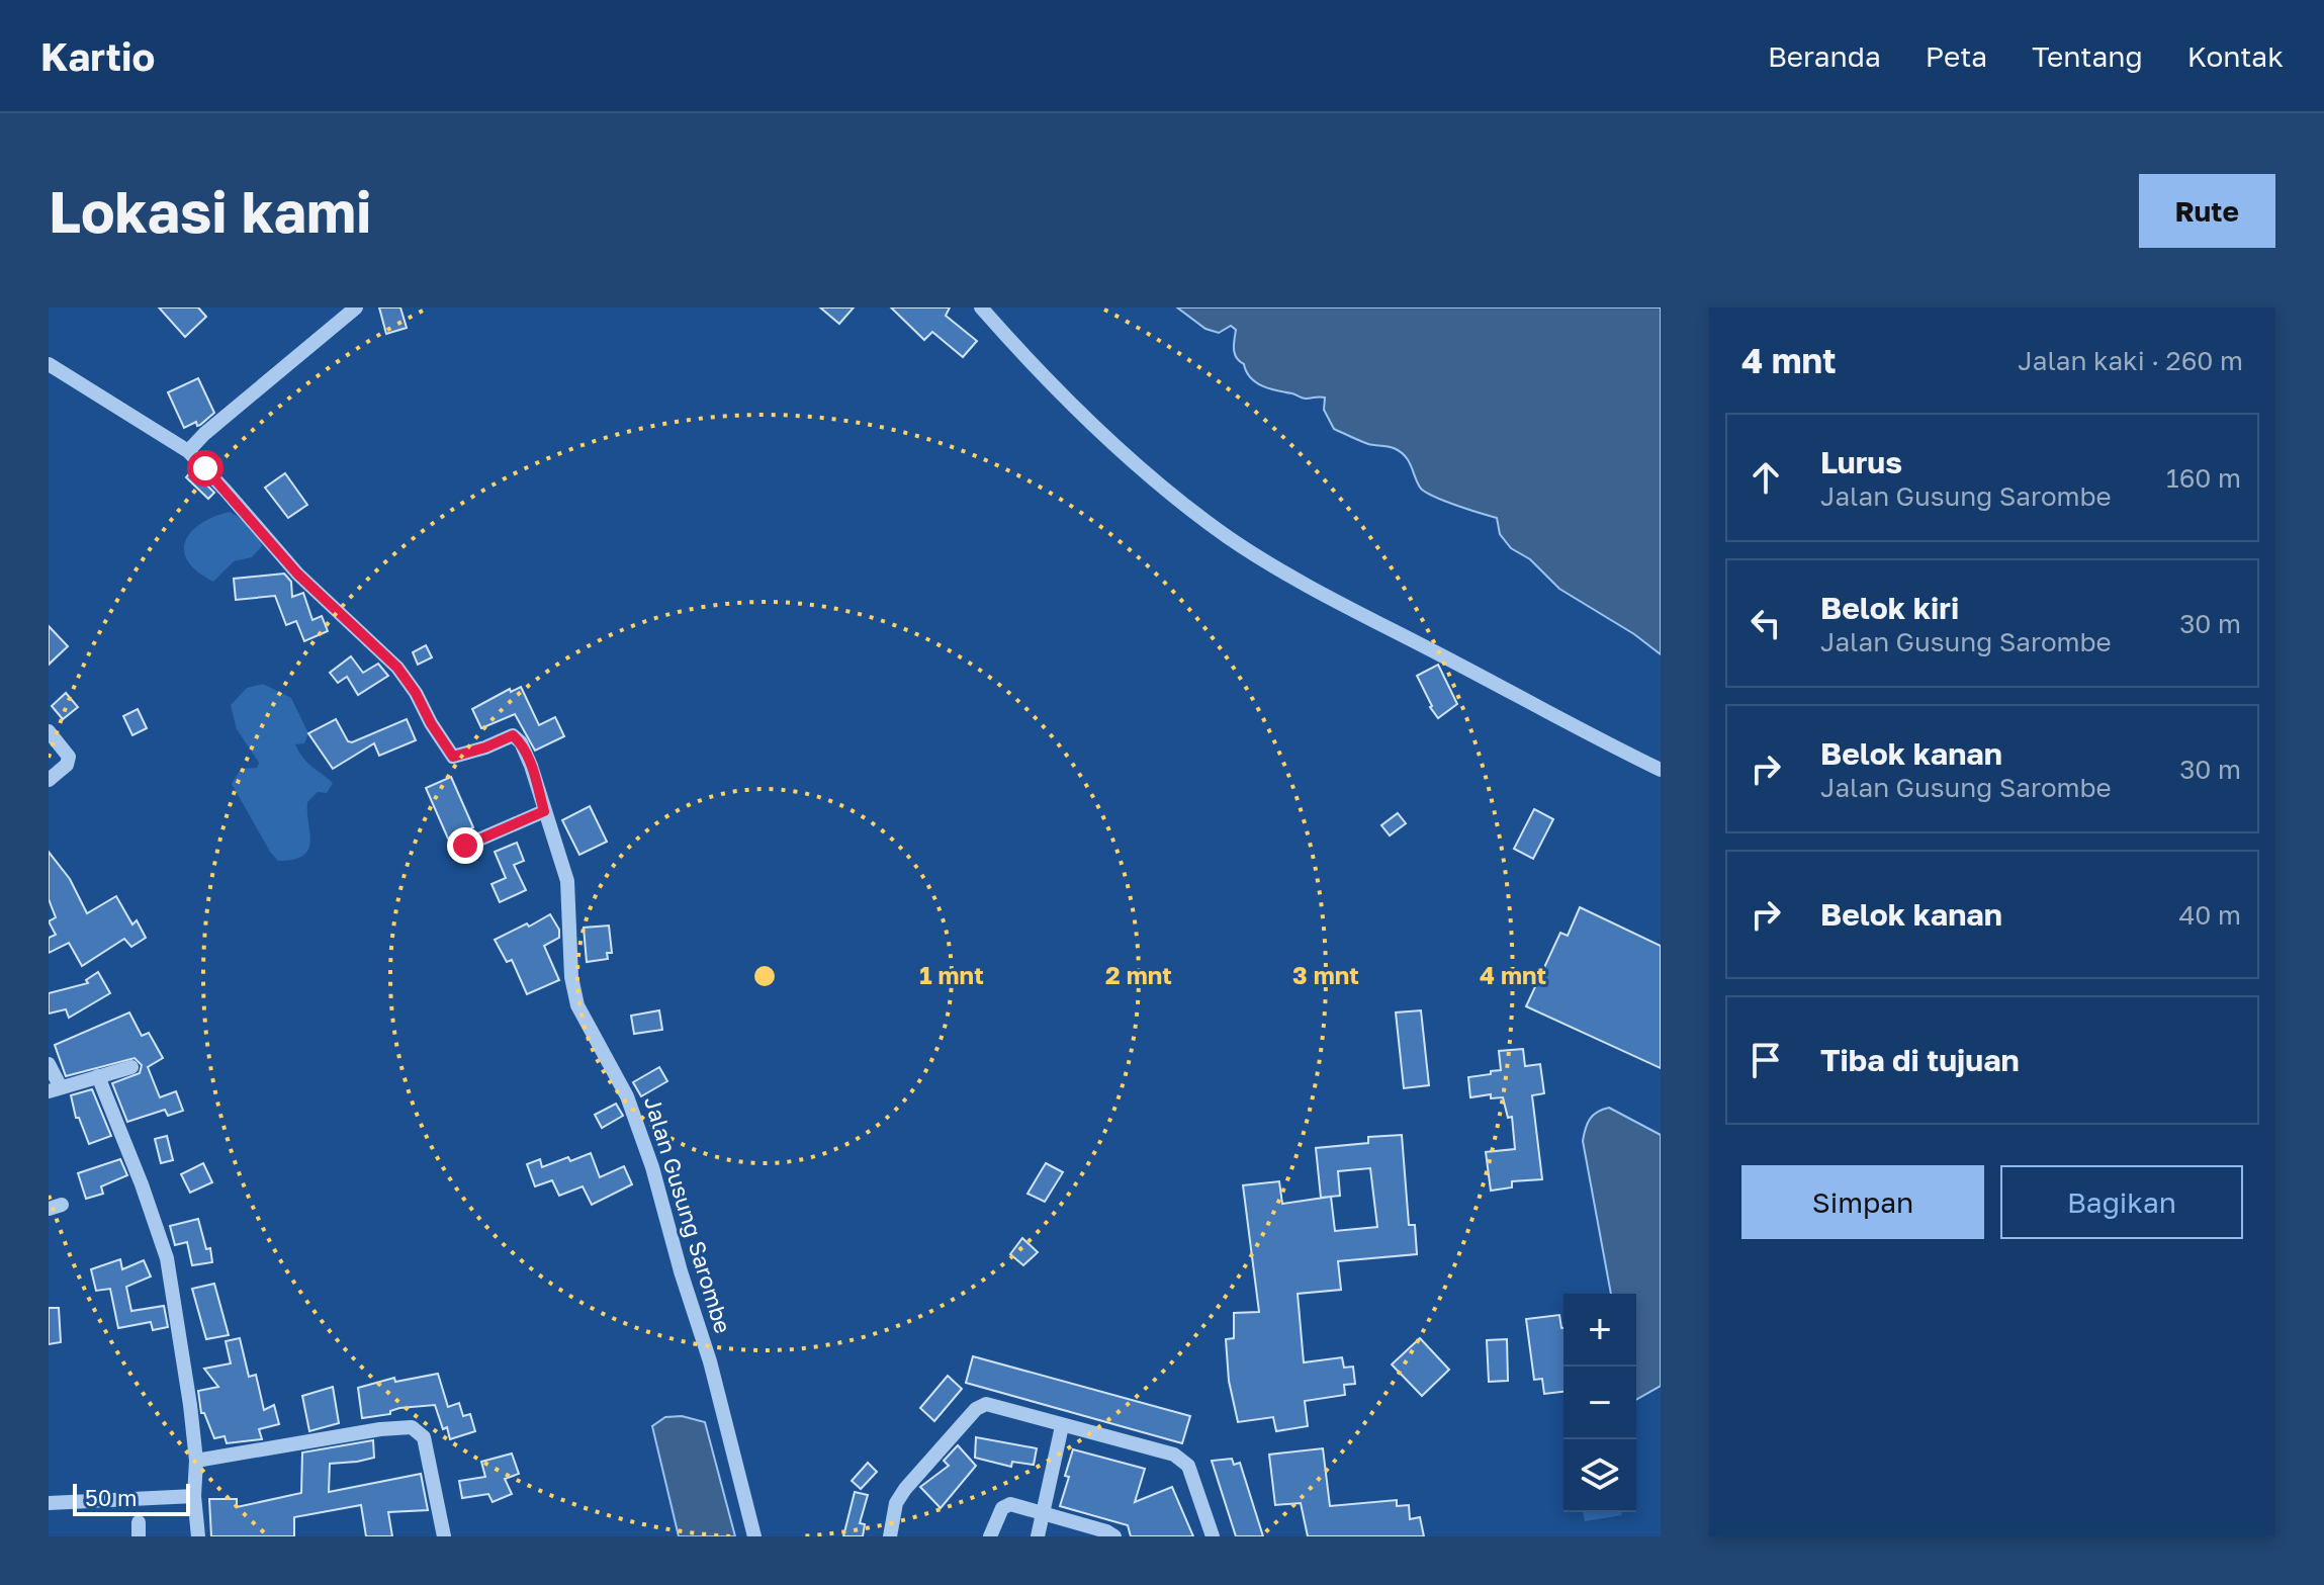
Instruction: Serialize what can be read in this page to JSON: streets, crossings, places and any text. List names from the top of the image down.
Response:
{
  "streets": {
    "street": ["Jalan Gusung Sarombe"]
  },
  "scale_bar": "50 m",
  "page": {
    "header": "Kartio",
    "nav": [
      "Beranda",
      "Peta",
      "Tentang",
      "Kontak"
    ],
    "buttons": [
      "Rute",
      ["Simpan", "Bagikan"]
    ],
    "title": "Lokasi kami",
    "heading": ["4 mnt", "Jalan kaki · 260 m"],
    "list": [
      ["Lurus", "Jalan Gusung Sarombe", "160 m"],
      ["Belok kiri", "Jalan Gusung Sarombe", "30 m"],
      ["Belok kanan", "Jalan Gusung Sarombe", "30 m"],
      ["Belok kanan", "40 m"],
      "Tiba di tujuan"
    ],
    "map_buttons": ["+", "−"],
    "scale": "50 m"
  },
  "rings": [
    "1 mnt",
    "2 mnt",
    "3 mnt",
    "4 mnt"
  ]
}
